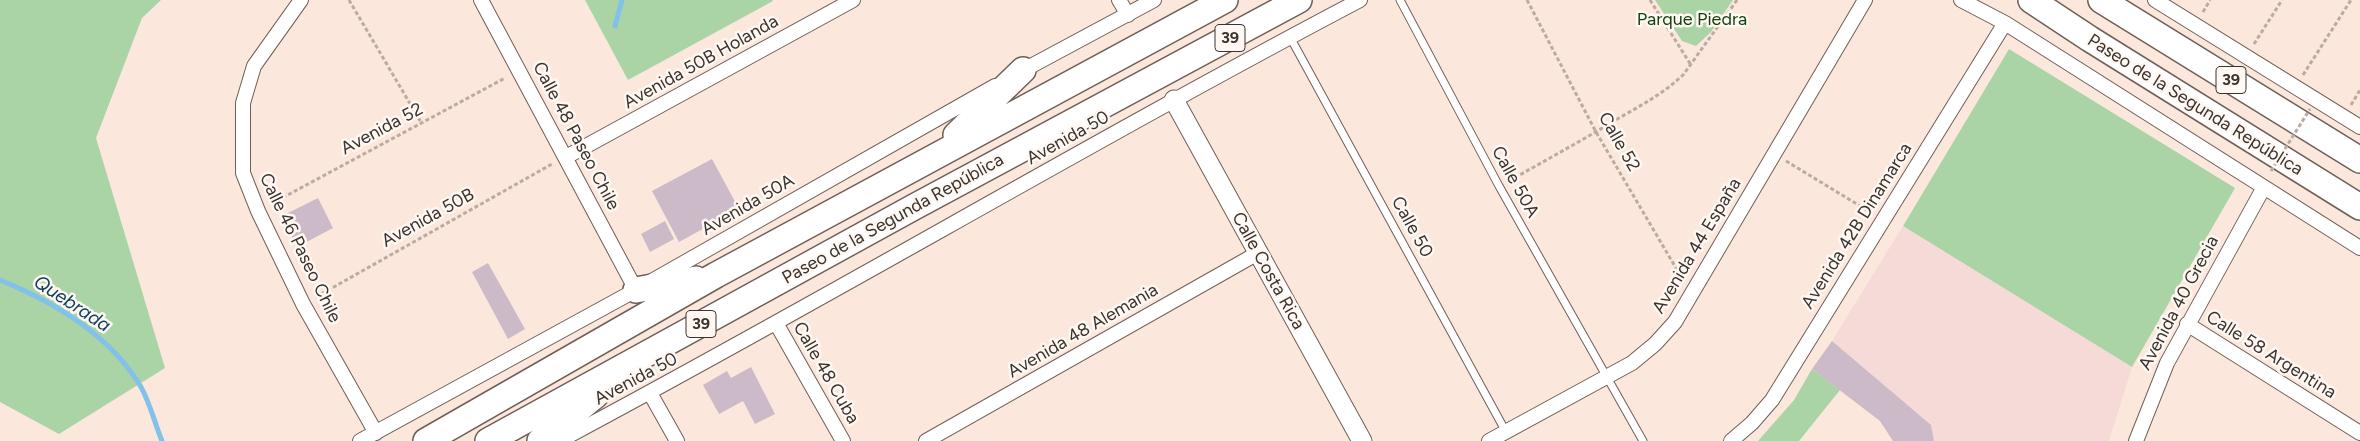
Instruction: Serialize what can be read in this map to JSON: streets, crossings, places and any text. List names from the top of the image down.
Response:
{
  "streets": {
    "highway": ["39", "Paseo de la Segunda República"],
    "main road": ["Calle Costa Rica"],
    "street": [
      "Avenida 50B Holanda",
      "Calle 48 Paseo Chile",
      "Avenida 50",
      "Avenida 50A",
      "Avenida 42B Dinamarca",
      "Avenida 44 España",
      "Calle 46 Paseo Chile",
      "Avenida 40 Grecia",
      "Avenida 48 Alemania",
      "Calle 58 Argentina",
      "Calle 48 Cuba"
    ],
    "lane": ["Calle 50A", "Calle 50"],
    "path": ["Avenida 52", "Calle 52", "Avenida 50B"]
  },
  "crossings": [
    ["Avenida 50B Holanda", "Calle 48 Paseo Chile"],
    ["Avenida 50B Holanda", "Avenida 50B"],
    ["Avenida 52", "Calle 48 Paseo Chile"],
    ["Avenida 52", "Calle 46 Paseo Chile"],
    ["Calle 48 Paseo Chile", "Avenida 50A"],
    ["Calle 48 Paseo Chile", "Avenida 50B"],
    ["Avenida 50", "Calle 50"],
    ["Avenida 50", "Calle Costa Rica"],
    ["Avenida 50", "Calle 48 Cuba"],
    ["Calle 52", "Avenida 44 España"],
    ["Calle 50A", "Avenida 44 España"],
    ["Avenida 50A", "Calle 46 Paseo Chile"],
    ["Avenida 50B", "Calle 46 Paseo Chile"],
    ["Calle 50", "Avenida 44 España"],
    ["Calle Costa Rica", "Avenida 48 Alemania"],
    ["Avenida 40 Grecia", "Calle 58 Argentina"]
  ],
  "water": ["Quebrada"],
  "parks": ["Parque Piedra"]
}
